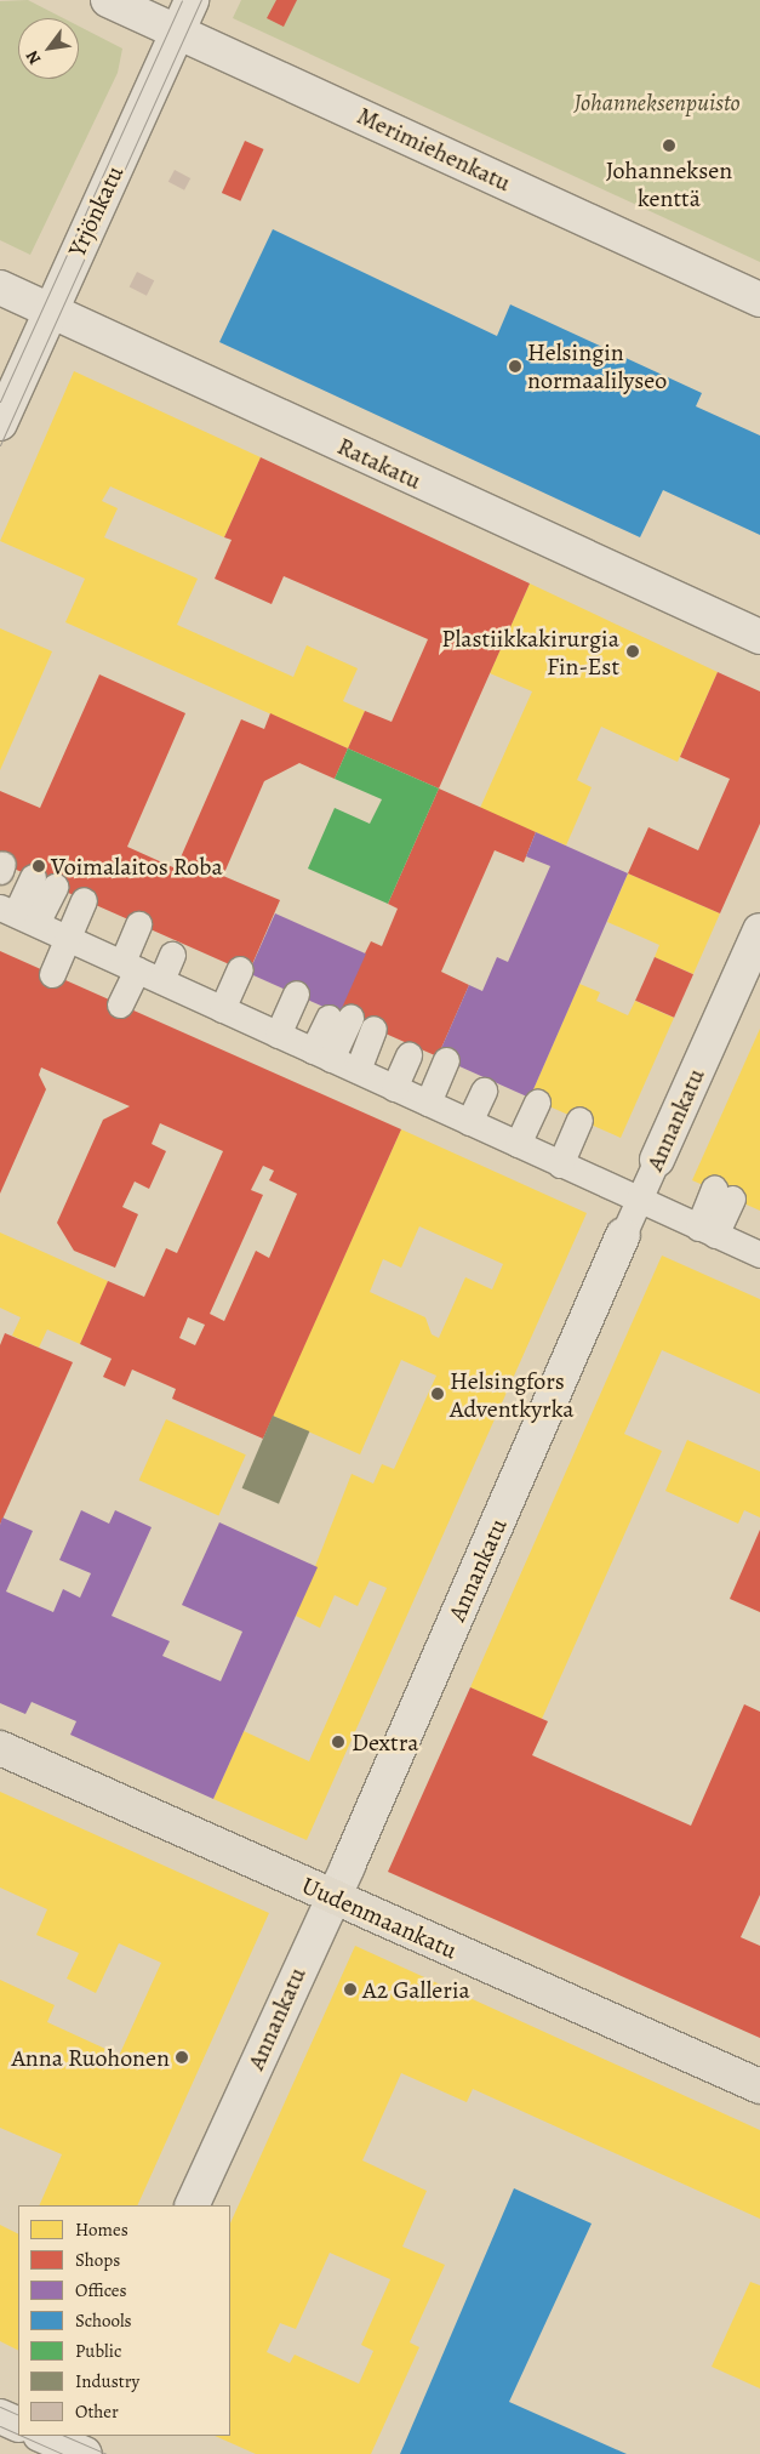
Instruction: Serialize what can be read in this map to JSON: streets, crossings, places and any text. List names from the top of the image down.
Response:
{
  "streets": {
    "main road": ["Uudenmaankatu"],
    "street": [
      "Merimiehenkatu",
      "Yrjönkatu",
      "Ratakatu",
      "Annankatu"
    ]
  },
  "crossings": [
    ["Merimiehenkatu", "Yrjönkatu"],
    ["Yrjönkatu", "Ratakatu"],
    ["Annankatu", "Uudenmaankatu"]
  ],
  "parks": ["Johanneksenpuisto"],
  "places": [
    "Johanneksen kenttä",
    "Helsingin normaalilyseo",
    "Plastiikkakirurgia Fin-Est",
    "Voimalaitos Roba",
    "Helsingfors Adventkyrka",
    "Dextra",
    "A2 Galleria",
    "Anna Ruohonen"
  ],
  "legend": [
    "Homes",
    "Shops",
    "Offices",
    "Schools",
    "Public",
    "Industry",
    "Other"
  ],
  "north": "bottom left"
}
